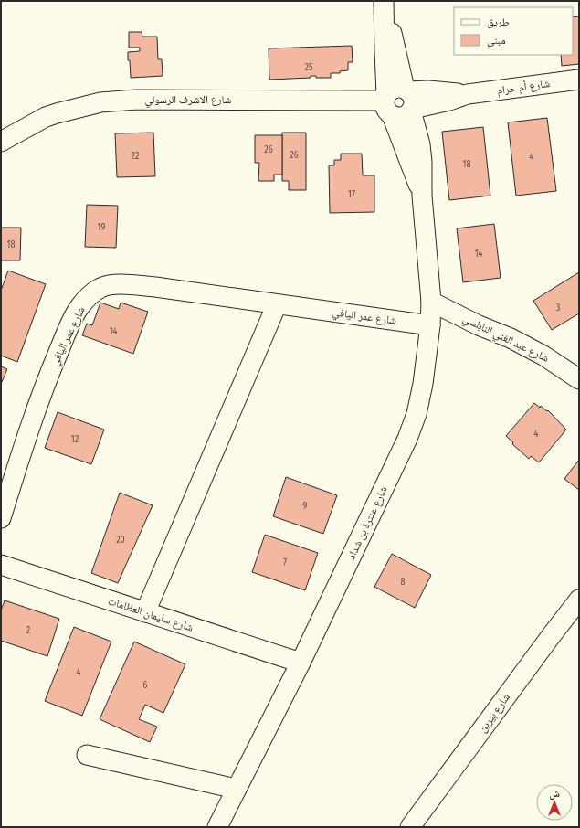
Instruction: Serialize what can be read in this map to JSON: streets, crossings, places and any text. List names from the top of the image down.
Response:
{
  "streets": {
    "street": [
      "شارع أم حرام",
      "شارع الاشرف الرسولي",
      "شارع عمر اليافي",
      "شارع عبد الغني النابلسي",
      "شارع عنترة بن شداد",
      "شارع سليمان العظامات",
      "شارع بيرين"
    ]
  },
  "crossings": [
    ["شارع أم حرام", "شارع الاشرف الرسولي"],
    ["شارع أم حرام", "شارع عنترة بن شداد"],
    ["شارع الاشرف الرسولي", "شارع عنترة بن شداد"],
    ["شارع عمر اليافي", "شارع عنترة بن شداد"],
    ["شارع عبد الغني النابلسي", "شارع عنترة بن شداد"],
    ["شارع عنترة بن شداد", "شارع سليمان العظامات"]
  ],
  "house_numbers": [
    "25",
    "26",
    "26",
    "22",
    "4",
    "18",
    "17",
    "19",
    "18",
    "14",
    "3",
    "14",
    "4",
    "12",
    "9",
    "20",
    "7",
    "8",
    "2",
    "4",
    "6"
  ],
  "legend": ["طريق", "مبنى"],
  "north": "top"
}
